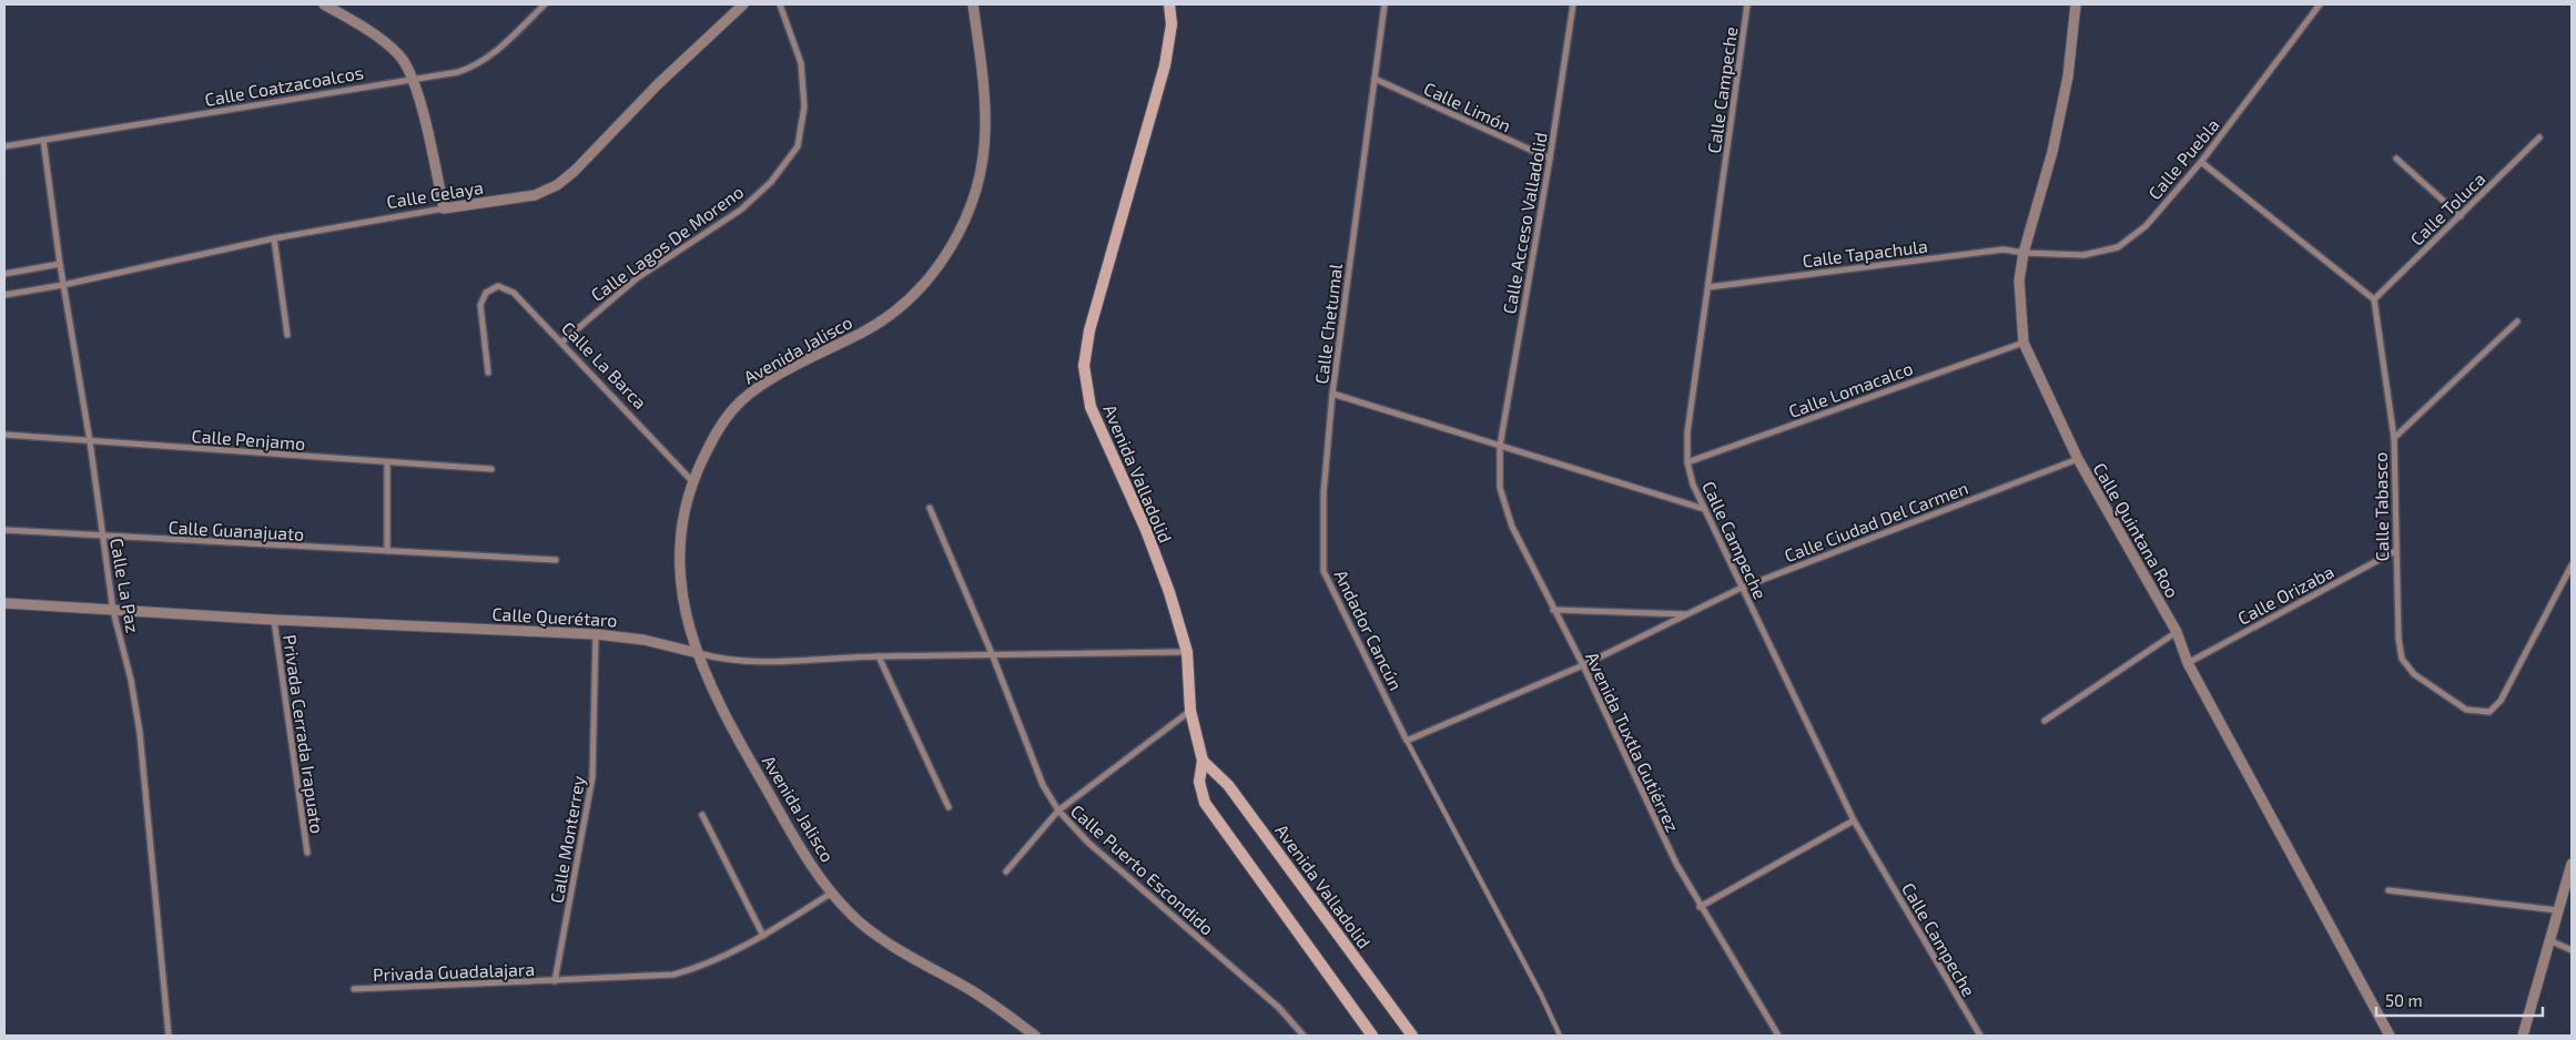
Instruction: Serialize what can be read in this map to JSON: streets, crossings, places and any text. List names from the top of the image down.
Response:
{
  "streets": {
    "main road": ["Avenida Valladolid"],
    "street": [
      "Calle Coatzacoalcos",
      "Calle Campeche",
      "Calle Limón",
      "Calle Puebla",
      "Calle Celaya",
      "Calle Toluca",
      "Calle Acceso Valladolid",
      "Calle Lagos De Moreno",
      "Calle Tapachula",
      "Calle Chetumal",
      "Avenida Jalisco",
      "Calle La Barca",
      "Calle Lomacalco",
      "Calle Penjamo",
      "Calle Tabasco",
      "Calle Ciudad Del Carmen",
      "Calle Guanajuato",
      "Calle Quintana Roo",
      "Calle La Paz",
      "Calle Orizaba",
      "Calle Querétaro",
      "Andador Cancún",
      "Privada Cerrada Irapuato",
      "Avenida Tuxtla Gutiérrez",
      "Calle Monterrey",
      "Calle Puerto Escondido",
      "Privada Guadalajara"
    ]
  },
  "crossings": [
    ["Calle Coatzacoalcos", "Calle La Paz"],
    ["Calle Campeche", "Calle Tapachula"],
    ["Calle Campeche", "Calle Chetumal"],
    ["Calle Campeche", "Calle Lomacalco"],
    ["Calle Campeche", "Calle Ciudad Del Carmen"],
    ["Calle Limón", "Calle Acceso Valladolid"],
    ["Calle Limón", "Calle Chetumal"],
    ["Calle Puebla", "Calle Tapachula"],
    ["Calle Puebla", "Calle Quintana Roo"],
    ["Calle Celaya", "Calle La Paz"],
    ["Calle Toluca", "Calle Tabasco"],
    ["Calle Acceso Valladolid", "Calle Chetumal"],
    ["Calle Acceso Valladolid", "Avenida Tuxtla Gutiérrez"],
    ["Calle Lagos De Moreno", "Calle La Barca"],
    ["Calle Tapachula", "Calle Quintana Roo"],
    ["Calle Chetumal", "Andador Cancún"],
    ["Calle Chetumal", "Avenida Tuxtla Gutiérrez"],
    ["Avenida Jalisco", "Calle La Barca"],
    ["Avenida Jalisco", "Calle Querétaro"],
    ["Avenida Jalisco", "Privada Guadalajara"],
    ["Calle Lomacalco", "Calle Quintana Roo"],
    ["Calle Penjamo", "Calle La Paz"],
    ["Avenida Valladolid", "Calle Querétaro"],
    ["Calle Tabasco", "Calle Orizaba"],
    ["Calle Ciudad Del Carmen", "Calle Quintana Roo"],
    ["Calle Ciudad Del Carmen", "Andador Cancún"],
    ["Calle Ciudad Del Carmen", "Avenida Tuxtla Gutiérrez"],
    ["Calle Guanajuato", "Calle La Paz"],
    ["Calle Quintana Roo", "Calle Orizaba"],
    ["Calle La Paz", "Calle Querétaro"],
    ["Calle Querétaro", "Privada Cerrada Irapuato"],
    ["Calle Querétaro", "Calle Monterrey"],
    ["Calle Querétaro", "Calle Puerto Escondido"],
    ["Calle Monterrey", "Privada Guadalajara"]
  ],
  "scale_bar": "50 m"
}
